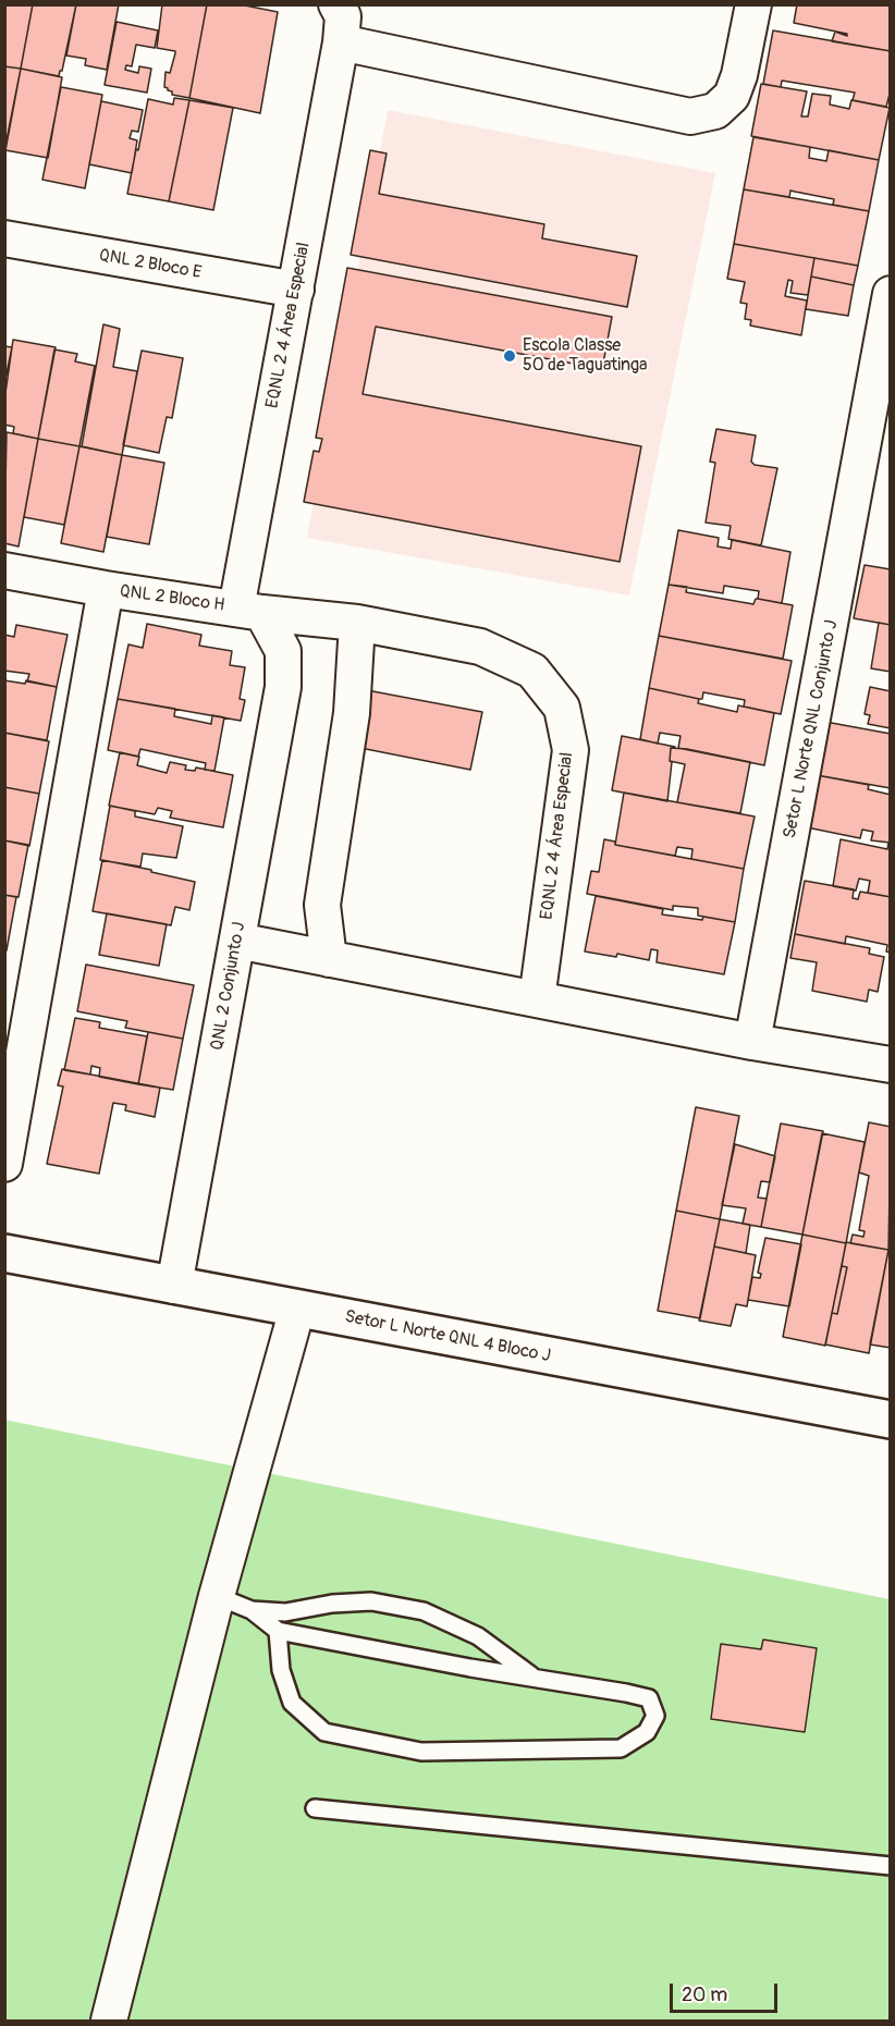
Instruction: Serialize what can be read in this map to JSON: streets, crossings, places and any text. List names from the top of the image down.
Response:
{
  "streets": {
    "street": [
      "QNL 2 Bloco E",
      "EQNL 2 4 Área Especial",
      "QNL 2 Bloco H",
      "Setor L Norte QNL Conjunto J",
      "QNL 2 Conjunto J",
      "Setor L Norte QNL 4 Bloco J"
    ]
  },
  "crossings": [
    ["QNL 2 Bloco E", "EQNL 2 4 Área Especial"],
    ["EQNL 2 4 Área Especial", "QNL 2 Bloco H"],
    ["EQNL 2 4 Área Especial", "QNL 2 Conjunto J"],
    ["QNL 2 Bloco H", "QNL 2 Conjunto J"],
    ["QNL 2 Conjunto J", "Setor L Norte QNL 4 Bloco J"]
  ],
  "places": ["Escola Classe 50 de Taguatinga"],
  "scale_bar": "20 m"
}
